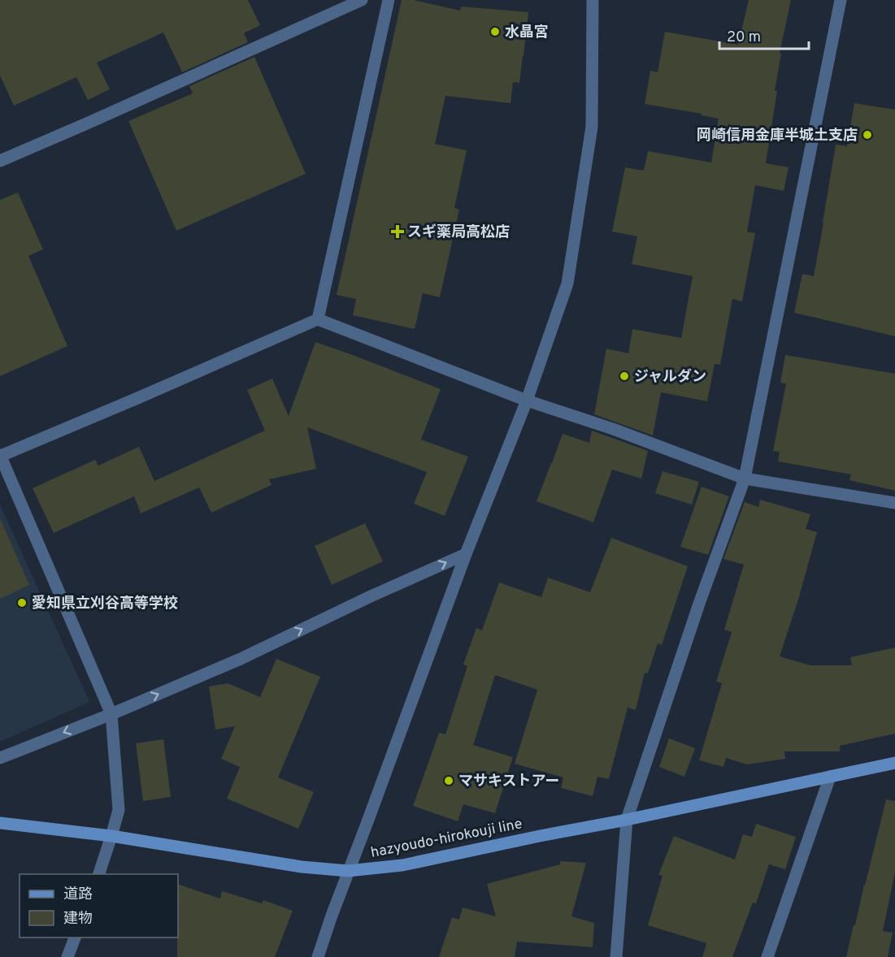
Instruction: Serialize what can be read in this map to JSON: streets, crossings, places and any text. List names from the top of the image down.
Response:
{
  "streets": {
    "main road": ["hazyoudo-hirokouji line"]
  },
  "places": {
    "other": [
      "水晶宮",
      "岡崎信用金庫半城土支店",
      "ジャルダン",
      "愛知県立刈谷高等学校",
      "マサキストアー"
    ],
    "health": ["スギ薬局高松店"]
  },
  "legend": ["道路", "建物"],
  "scale_bar": "20 m"
}
